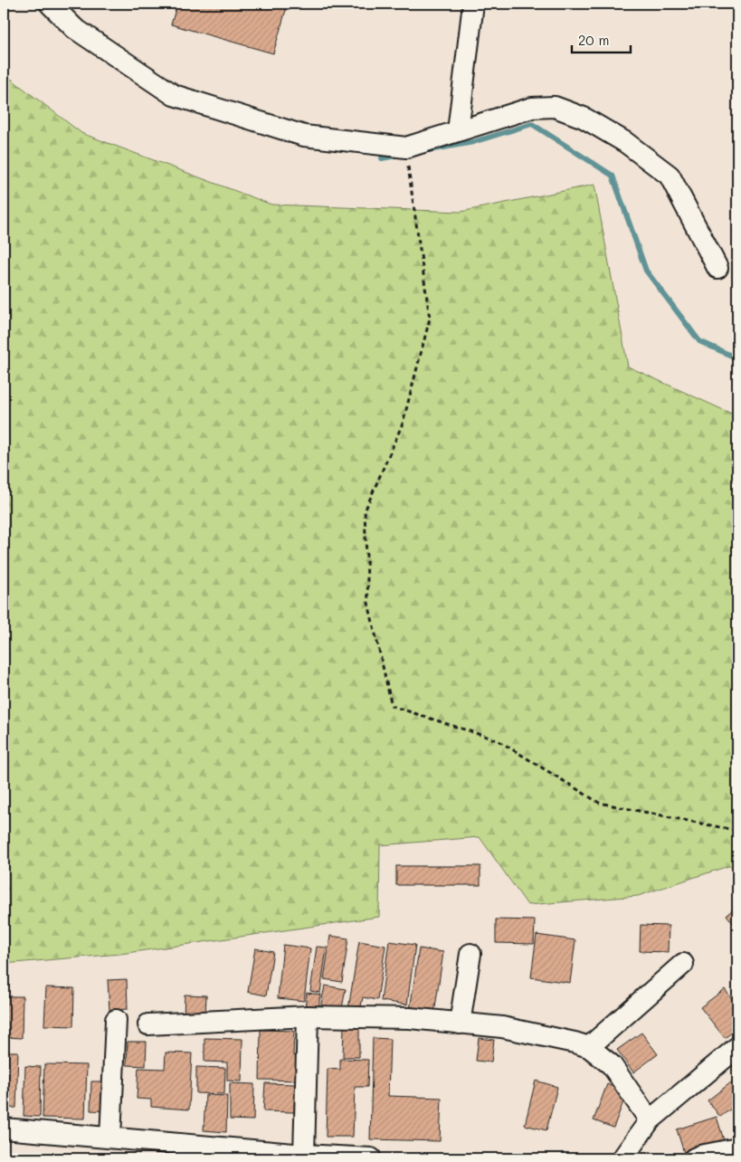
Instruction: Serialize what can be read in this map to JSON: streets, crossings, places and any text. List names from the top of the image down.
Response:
{
  "scale_bar": "20 m"
}
